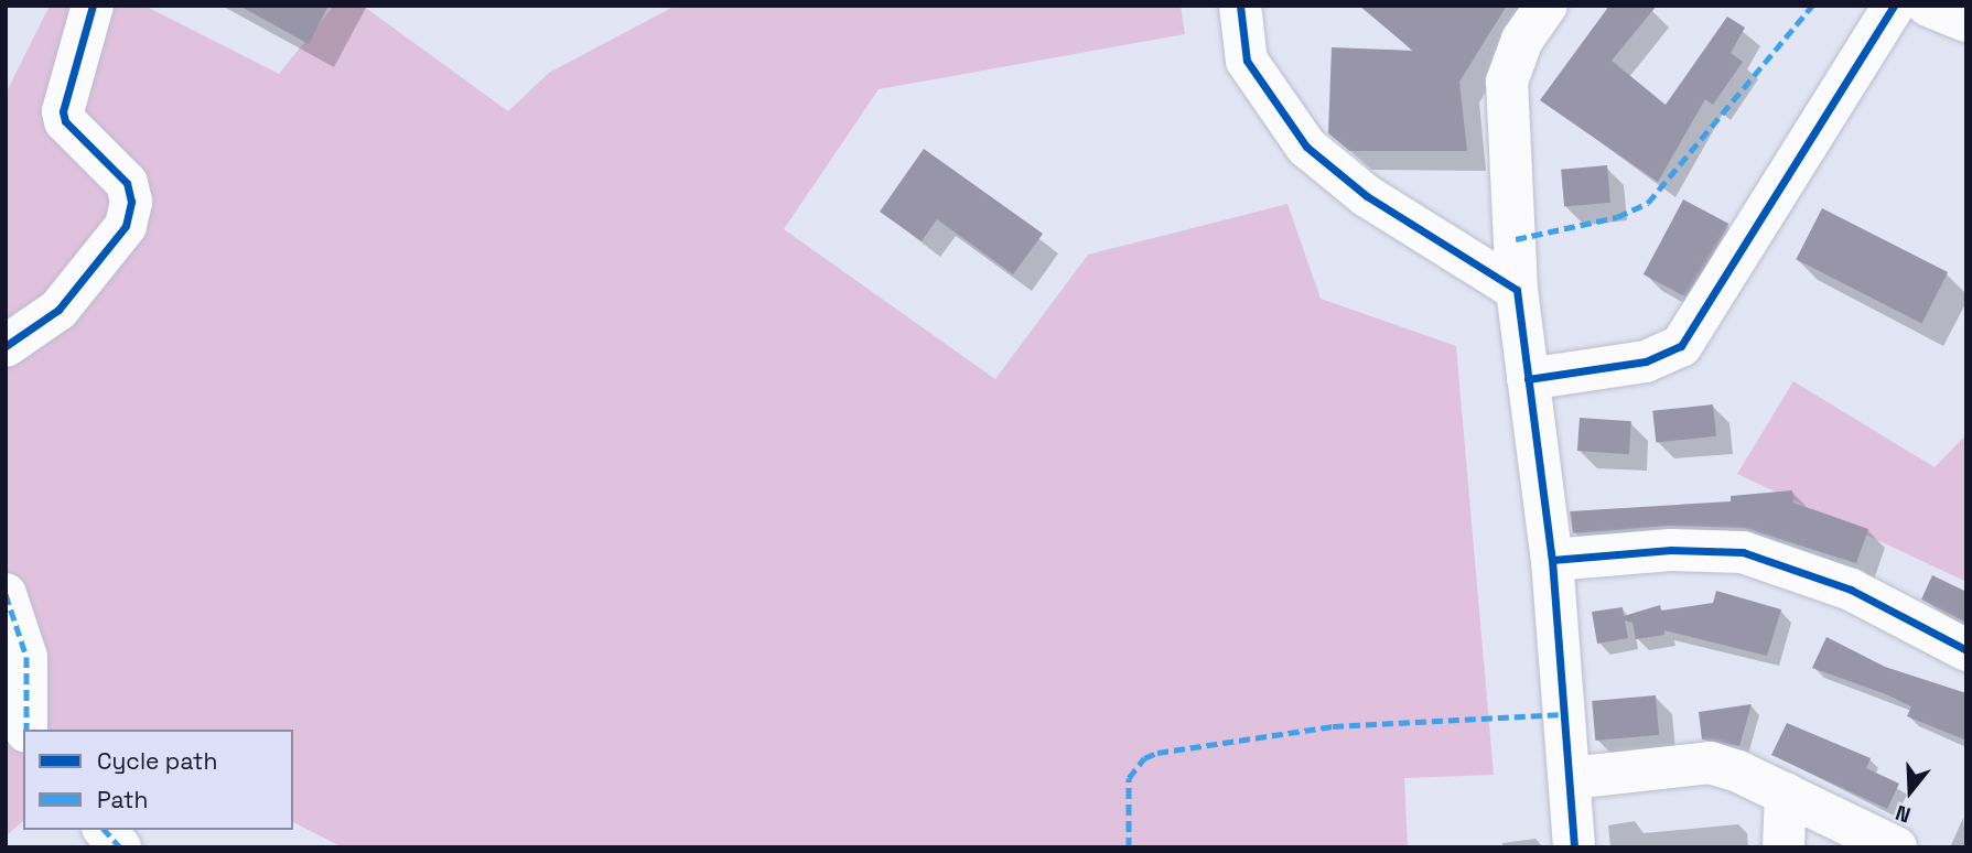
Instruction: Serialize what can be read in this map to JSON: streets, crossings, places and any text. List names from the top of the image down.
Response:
{
  "legend": ["Cycle path", "Path"],
  "north": "bottom"
}
